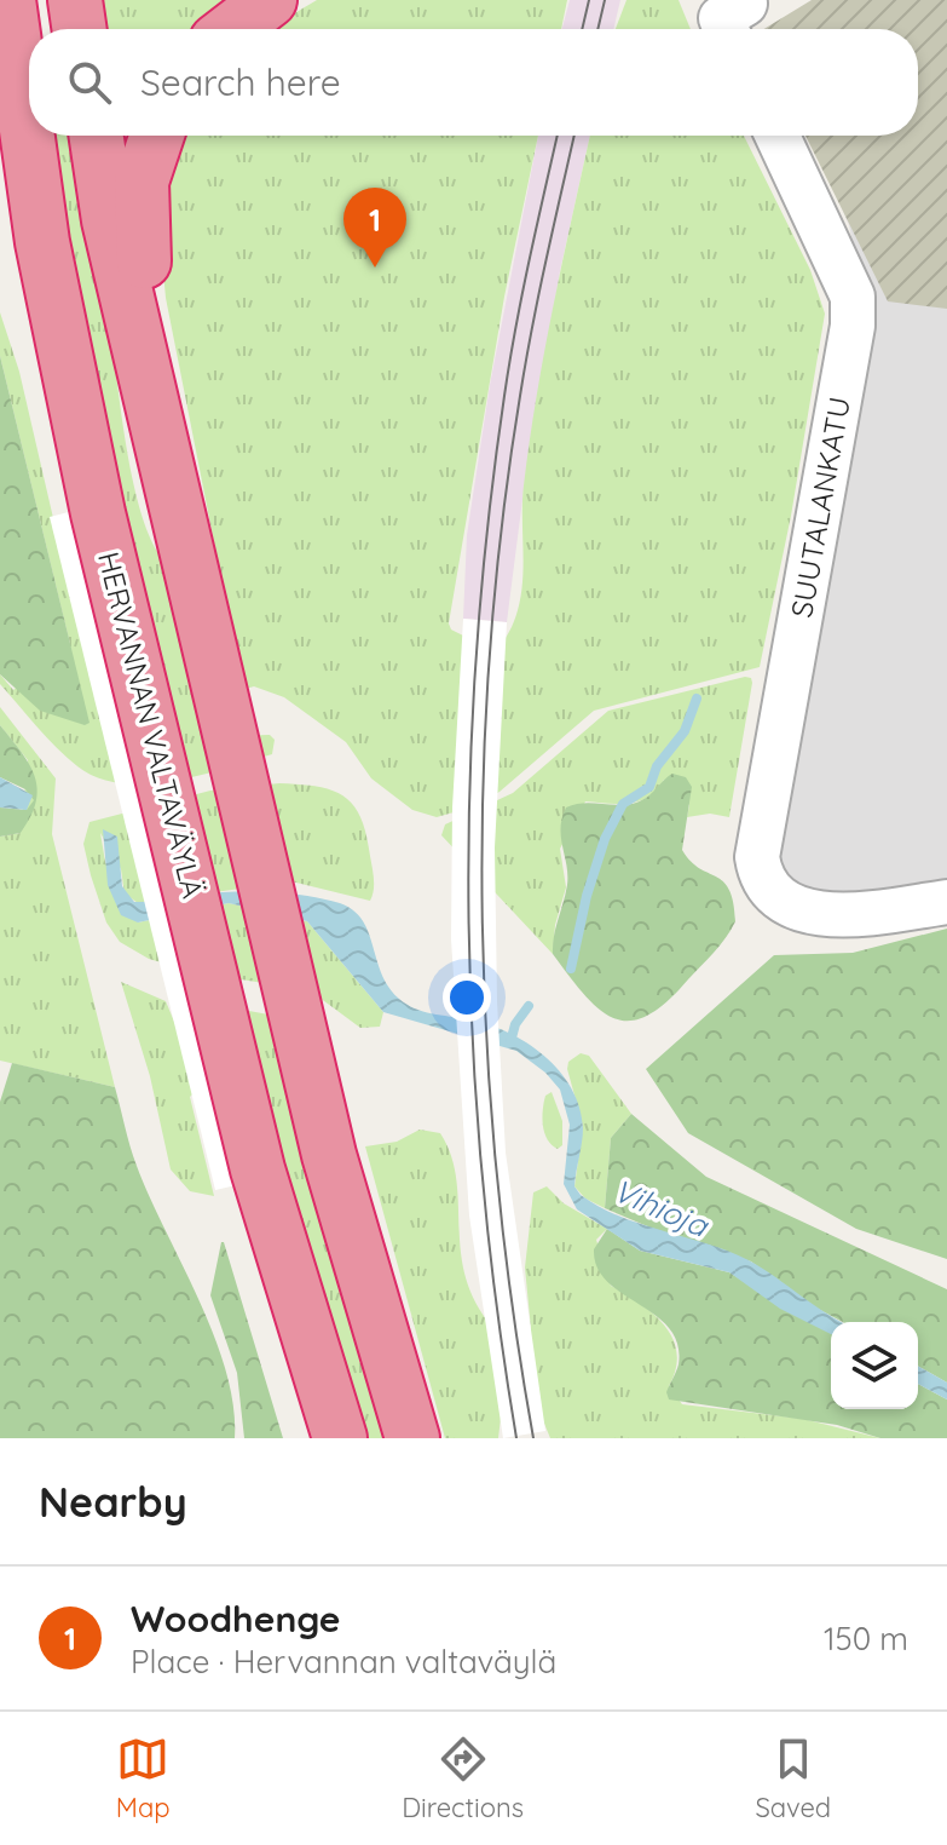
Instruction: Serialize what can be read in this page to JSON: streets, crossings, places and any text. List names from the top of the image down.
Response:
{
  "streets": {
    "highway": ["HERVANNAN VALTAVÄYLÄ"],
    "street": ["SUUTALANKATU"]
  },
  "water": ["Vihioja"],
  "page": {
    "search": "Search here",
    "pins": "1",
    "heading": "Nearby",
    "list": [
      {
        "mark": "1",
        "name": "Woodhenge",
        "note": "Place · Hervannan valtaväylä",
        "value": "150 m"
      }
    ],
    "nav": ["Map", "Directions", "Saved"]
  }
}
